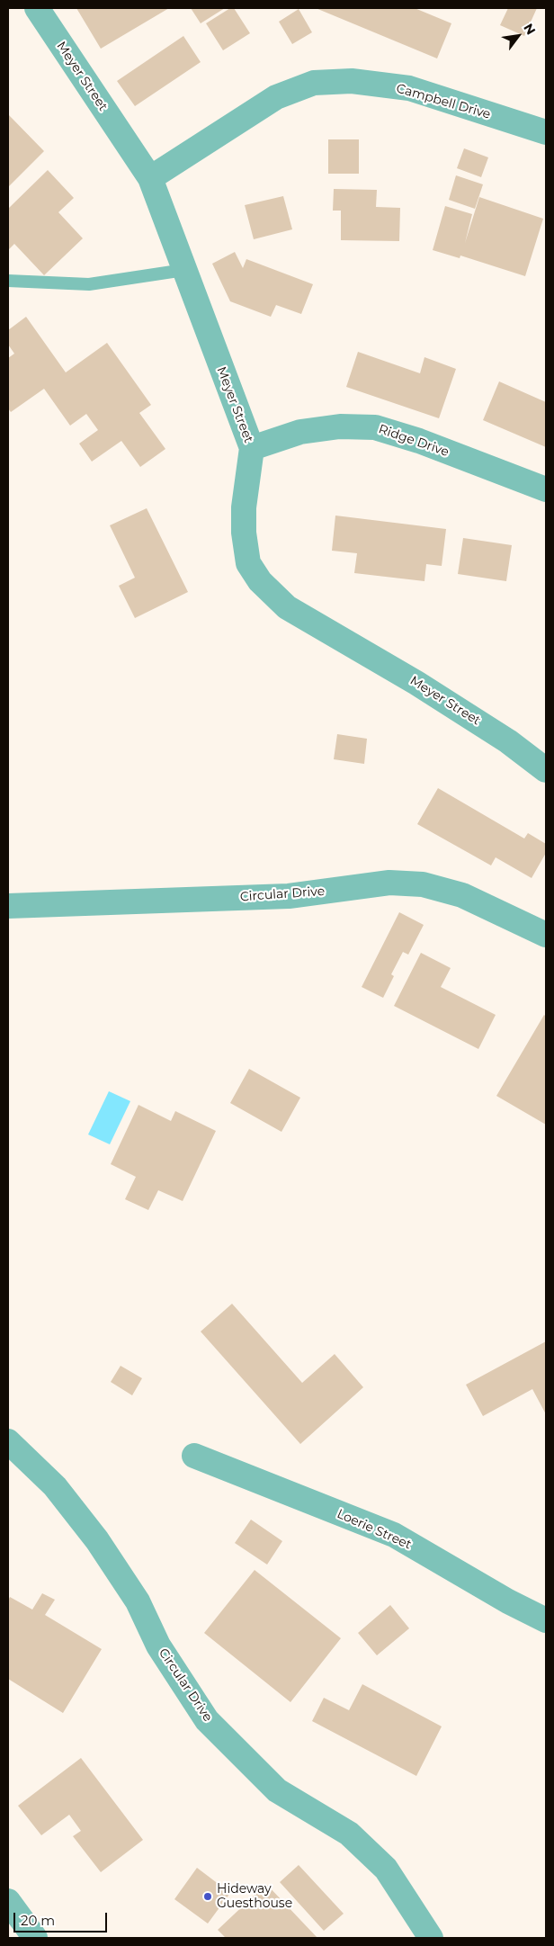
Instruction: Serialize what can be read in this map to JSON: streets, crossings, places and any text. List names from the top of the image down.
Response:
{
  "streets": {
    "street": [
      "Meyer Street",
      "Campbell Drive",
      "Ridge Drive",
      "Circular Drive",
      "Loerie Street"
    ]
  },
  "crossings": [
    ["Meyer Street", "Campbell Drive"],
    ["Meyer Street", "Ridge Drive"]
  ],
  "places": ["Hideway Guesthouse"],
  "scale_bar": "20 m",
  "north": "top right"
}
